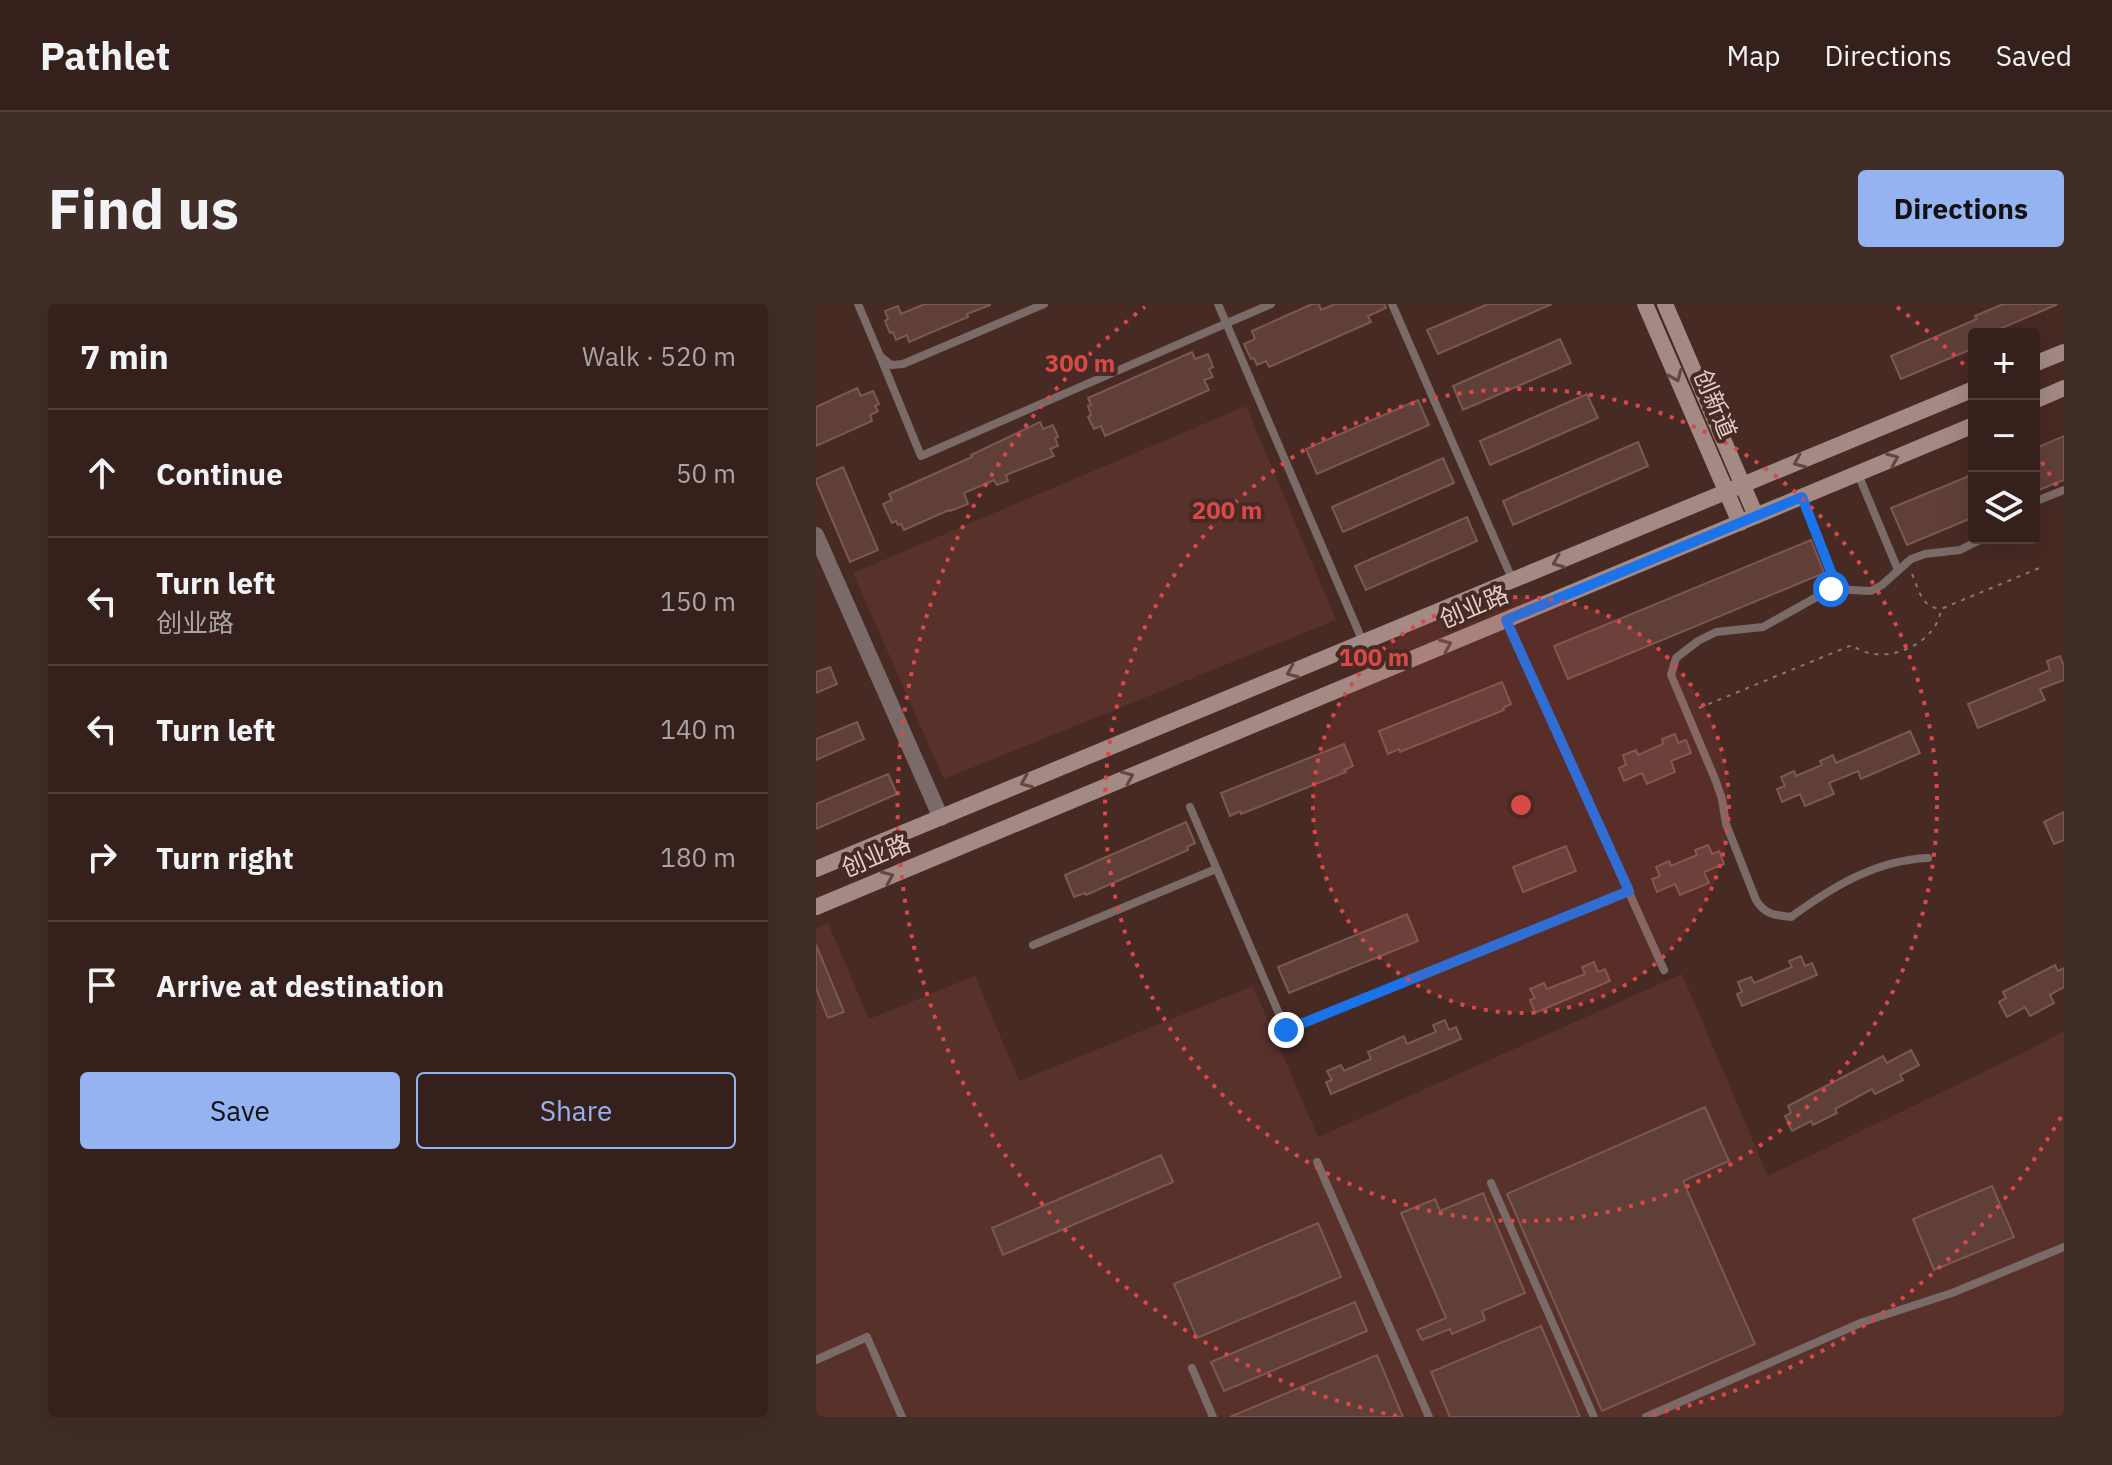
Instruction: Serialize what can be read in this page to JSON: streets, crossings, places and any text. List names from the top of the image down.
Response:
{
  "streets": {
    "main road": ["创新道", "创业路"]
  },
  "crossings": [
    ["创新道", "创业路"]
  ],
  "page": {
    "header": "Pathlet",
    "nav": ["Map", "Directions", "Saved"],
    "buttons": [
      "Directions",
      ["Save", "Share"]
    ],
    "title": "Find us",
    "heading": ["7 min", "Walk · 520 m"],
    "map_buttons": ["+", "−"],
    "list": [
      ["Continue", "50 m"],
      ["Turn left", "创业路", "150 m"],
      ["Turn left", "140 m"],
      ["Turn right", "180 m"],
      "Arrive at destination"
    ]
  },
  "rings": ["300 m", "200 m", "100 m"]
}
